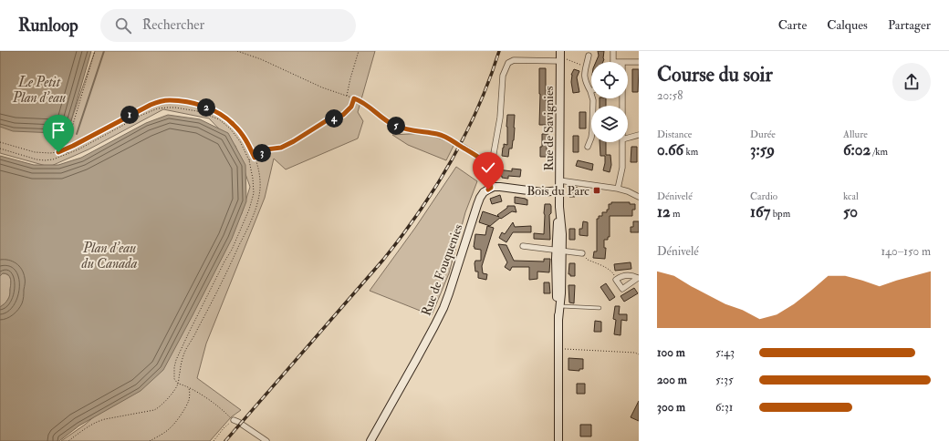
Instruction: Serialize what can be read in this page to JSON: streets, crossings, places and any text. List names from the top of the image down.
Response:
{
  "streets": {
    "street": ["Rue de Savignies", "Rue de Fouquenies"]
  },
  "water": ["Le Petit Plan d'eau", "Plan d'eau du Canada"],
  "places": {
    "transit": ["Bois du Parc"]
  },
  "page": {
    "header": "Runloop",
    "search": "Rechercher",
    "nav": ["Carte", "Calques", "Partager"],
    "heading": ["Course du soir", "20:58"],
    "pins": [
      "2",
      "1",
      "4",
      "5",
      "3"
    ],
    "stats": [
      ["Distance", "0.66 km"],
      ["Durée", "3:59"],
      ["Allure", "6:02 /km"],
      ["Dénivelé", "12 m"],
      ["Cardio", "167 bpm"],
      ["kcal", "50"]
    ],
    "chart": ["Dénivelé", "140–150 m"],
    "list": [
      {
        "name": "100 m",
        "note": "5:43"
      },
      {
        "name": "200 m",
        "note": "5:35"
      },
      {
        "name": "300 m",
        "note": "6:31"
      }
    ]
  }
}
